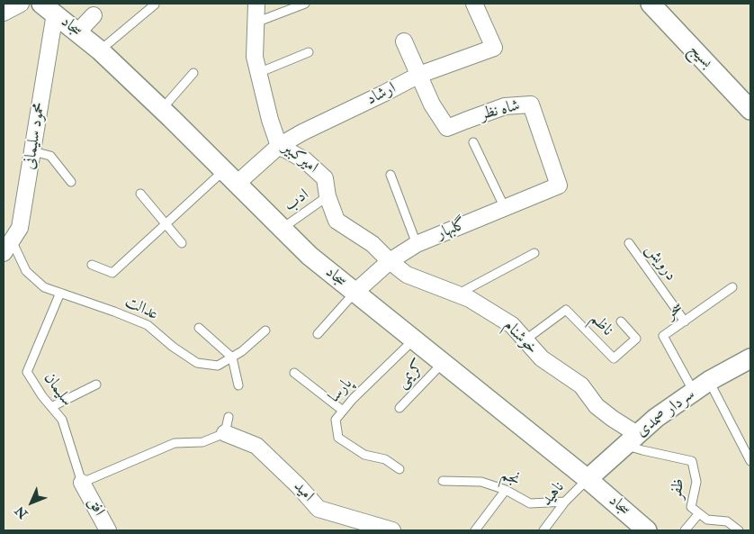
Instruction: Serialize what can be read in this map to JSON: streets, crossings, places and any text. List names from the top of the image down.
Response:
{
  "streets": {
    "street": [
      "سجاد",
      "بسیج",
      "ارشاد",
      "شاه نظر",
      "محمود سلیمانی",
      "امیرکبیر",
      "گلبهار",
      "خوشنام",
      "سردار صمدی",
      "امید",
      "افق"
    ],
    "lane": [
      "ادب",
      "درویش",
      "عدالت",
      "سحر",
      "ناظم",
      "کریمی",
      "سلیمان",
      "پارسا",
      "نجم",
      "ظفر",
      "ناهید"
    ]
  },
  "crossings": [
    ["سجاد", "ارشاد"],
    ["سجاد", "محمود سلیمانی"],
    ["سجاد", "ادب"],
    ["سجاد", "گلبهار"],
    ["سجاد", "کریمی"],
    ["سجاد", "پارسا"],
    ["سجاد", "سردار صمدی"],
    ["سجاد", "ناهید"],
    ["ارشاد", "شاه نظر"],
    ["ارشاد", "امیرکبیر"],
    ["شاه نظر", "گلبهار"],
    ["محمود سلیمانی", "عدالت"],
    ["امیرکبیر", "ادب"],
    ["امیرکبیر", "گلبهار"],
    ["امیرکبیر", "خوشنام"],
    ["گلبهار", "خوشنام"],
    ["درویش", "سحر"],
    ["عدالت", "سلیمان"],
    ["سحر", "سردار صمدی"],
    ["ناظم", "خوشنام"],
    ["خوشنام", "سردار صمدی"],
    ["خوشنام", "ظفر"],
    ["سلیمان", "افق"],
    ["سردار صمدی", "ظفر"],
    ["سردار صمدی", "ناهید"],
    ["نجم", "ناهید"]
  ],
  "north": "bottom left"
}
